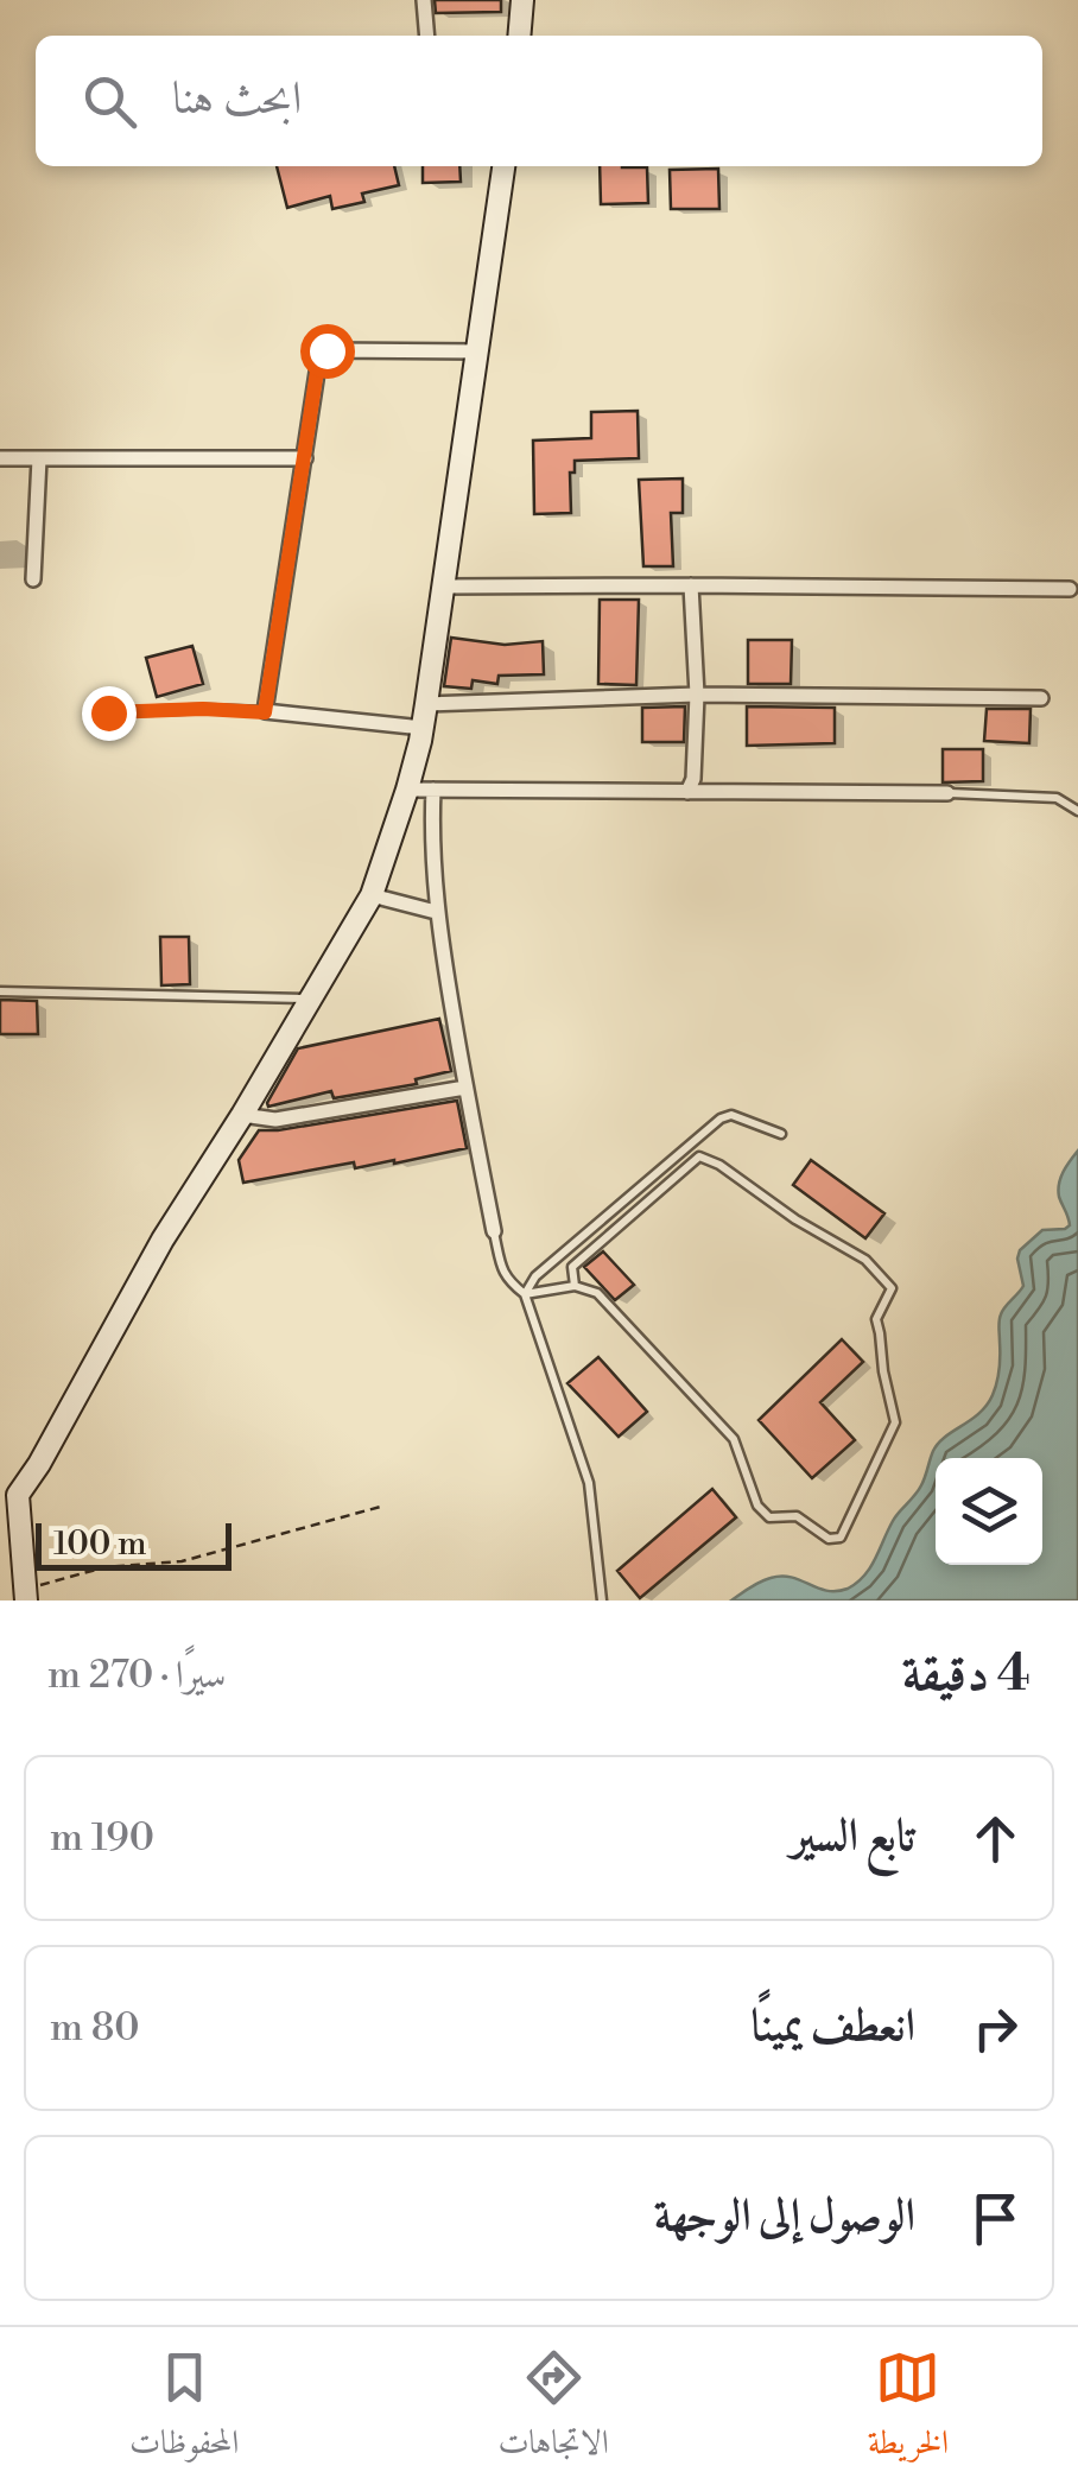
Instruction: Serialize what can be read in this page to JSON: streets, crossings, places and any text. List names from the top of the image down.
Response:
{
  "scale_bar": "100 m",
  "page": {
    "search": "ابحث هنا",
    "scale": "100 m",
    "heading": ["4 دقيقة", "سيرًا · 270 m"],
    "list": [
      ["تابع السير", "190 m"],
      ["انعطف يمينًا", "80 m"],
      "الوصول إلى الوجهة"
    ],
    "nav": ["الخريطة", "الاتجاهات", "المحفوظات"]
  }
}
